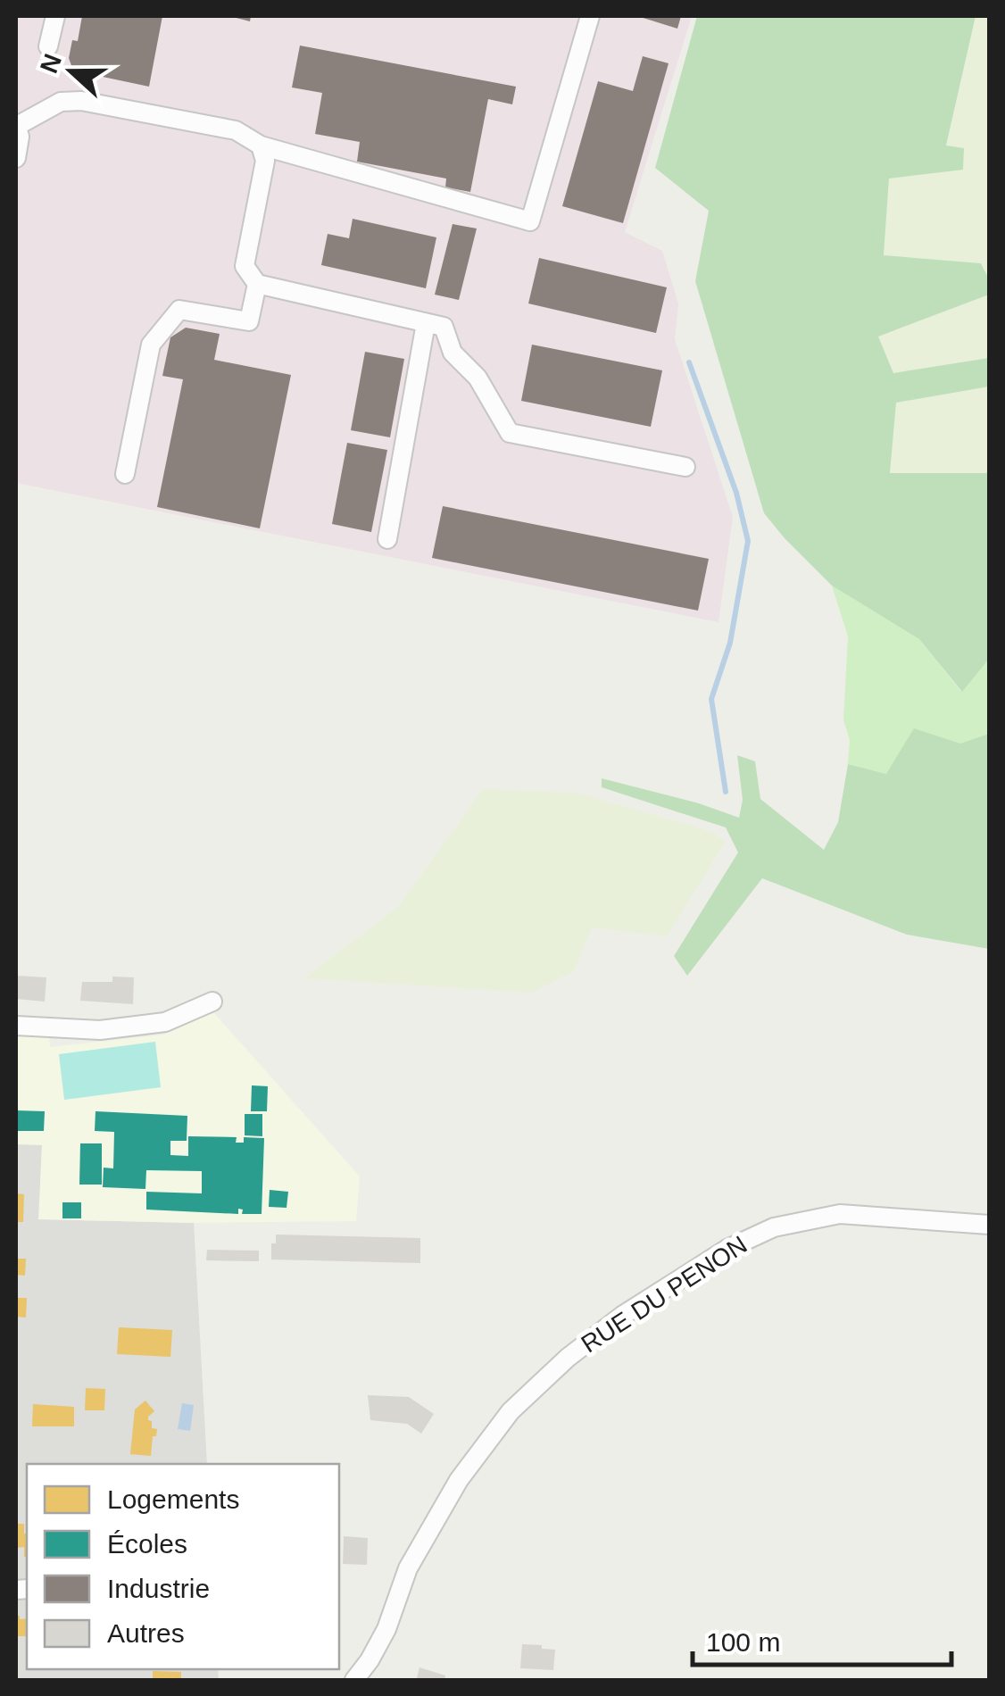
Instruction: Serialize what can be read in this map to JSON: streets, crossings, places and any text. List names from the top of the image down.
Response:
{
  "streets": {
    "street": ["RUE DU PENON"]
  },
  "legend": [
    "Logements",
    "Écoles",
    "Industrie",
    "Autres"
  ],
  "scale_bar": "100 m",
  "north": "left"
}
